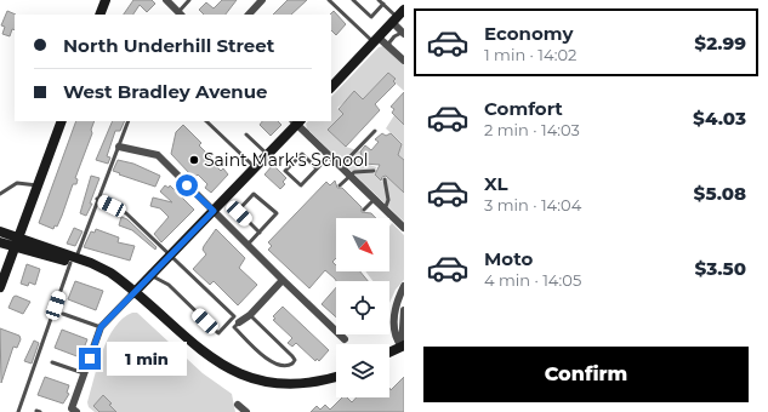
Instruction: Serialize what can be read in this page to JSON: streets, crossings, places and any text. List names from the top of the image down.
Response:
{
  "places": ["Saint Mark's School"],
  "north": "bottom right",
  "page": {
    "list": [
      {
        "name": "Economy",
        "note": "1 min · 14:02",
        "value": "$2.99"
      },
      {
        "name": "Comfort",
        "note": "2 min · 14:03",
        "value": "$4.03"
      },
      {
        "name": "XL",
        "note": "3 min · 14:04",
        "value": "$5.08"
      },
      {
        "name": "Moto",
        "note": "4 min · 14:05",
        "value": "$3.50"
      }
    ],
    "banner": ["North Underhill Street", "West Bradley Avenue"],
    "buttons": "Confirm",
    "bubble": "1 min"
  }
}
